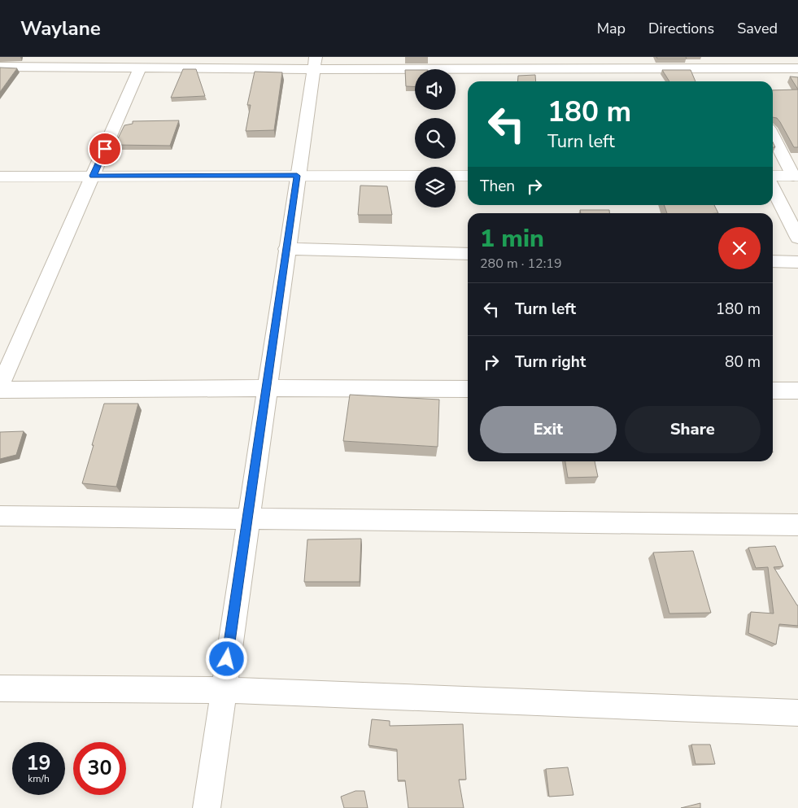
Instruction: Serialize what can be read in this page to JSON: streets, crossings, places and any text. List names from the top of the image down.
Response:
{
  "page": {
    "header": "Waylane",
    "nav": ["Map", "Directions", "Saved"],
    "turn": ["180 m", "Turn left"],
    "then": "Then",
    "heading": ["1 min", "280 m · 12:19"],
    "list": [
      {
        "name": "Turn left",
        "value": "180 m"
      },
      {
        "name": "Turn right",
        "value": "80 m"
      }
    ],
    "buttons": ["Exit", "Share"],
    "speed": "19 km/h",
    "limit": "30"
  }
}
